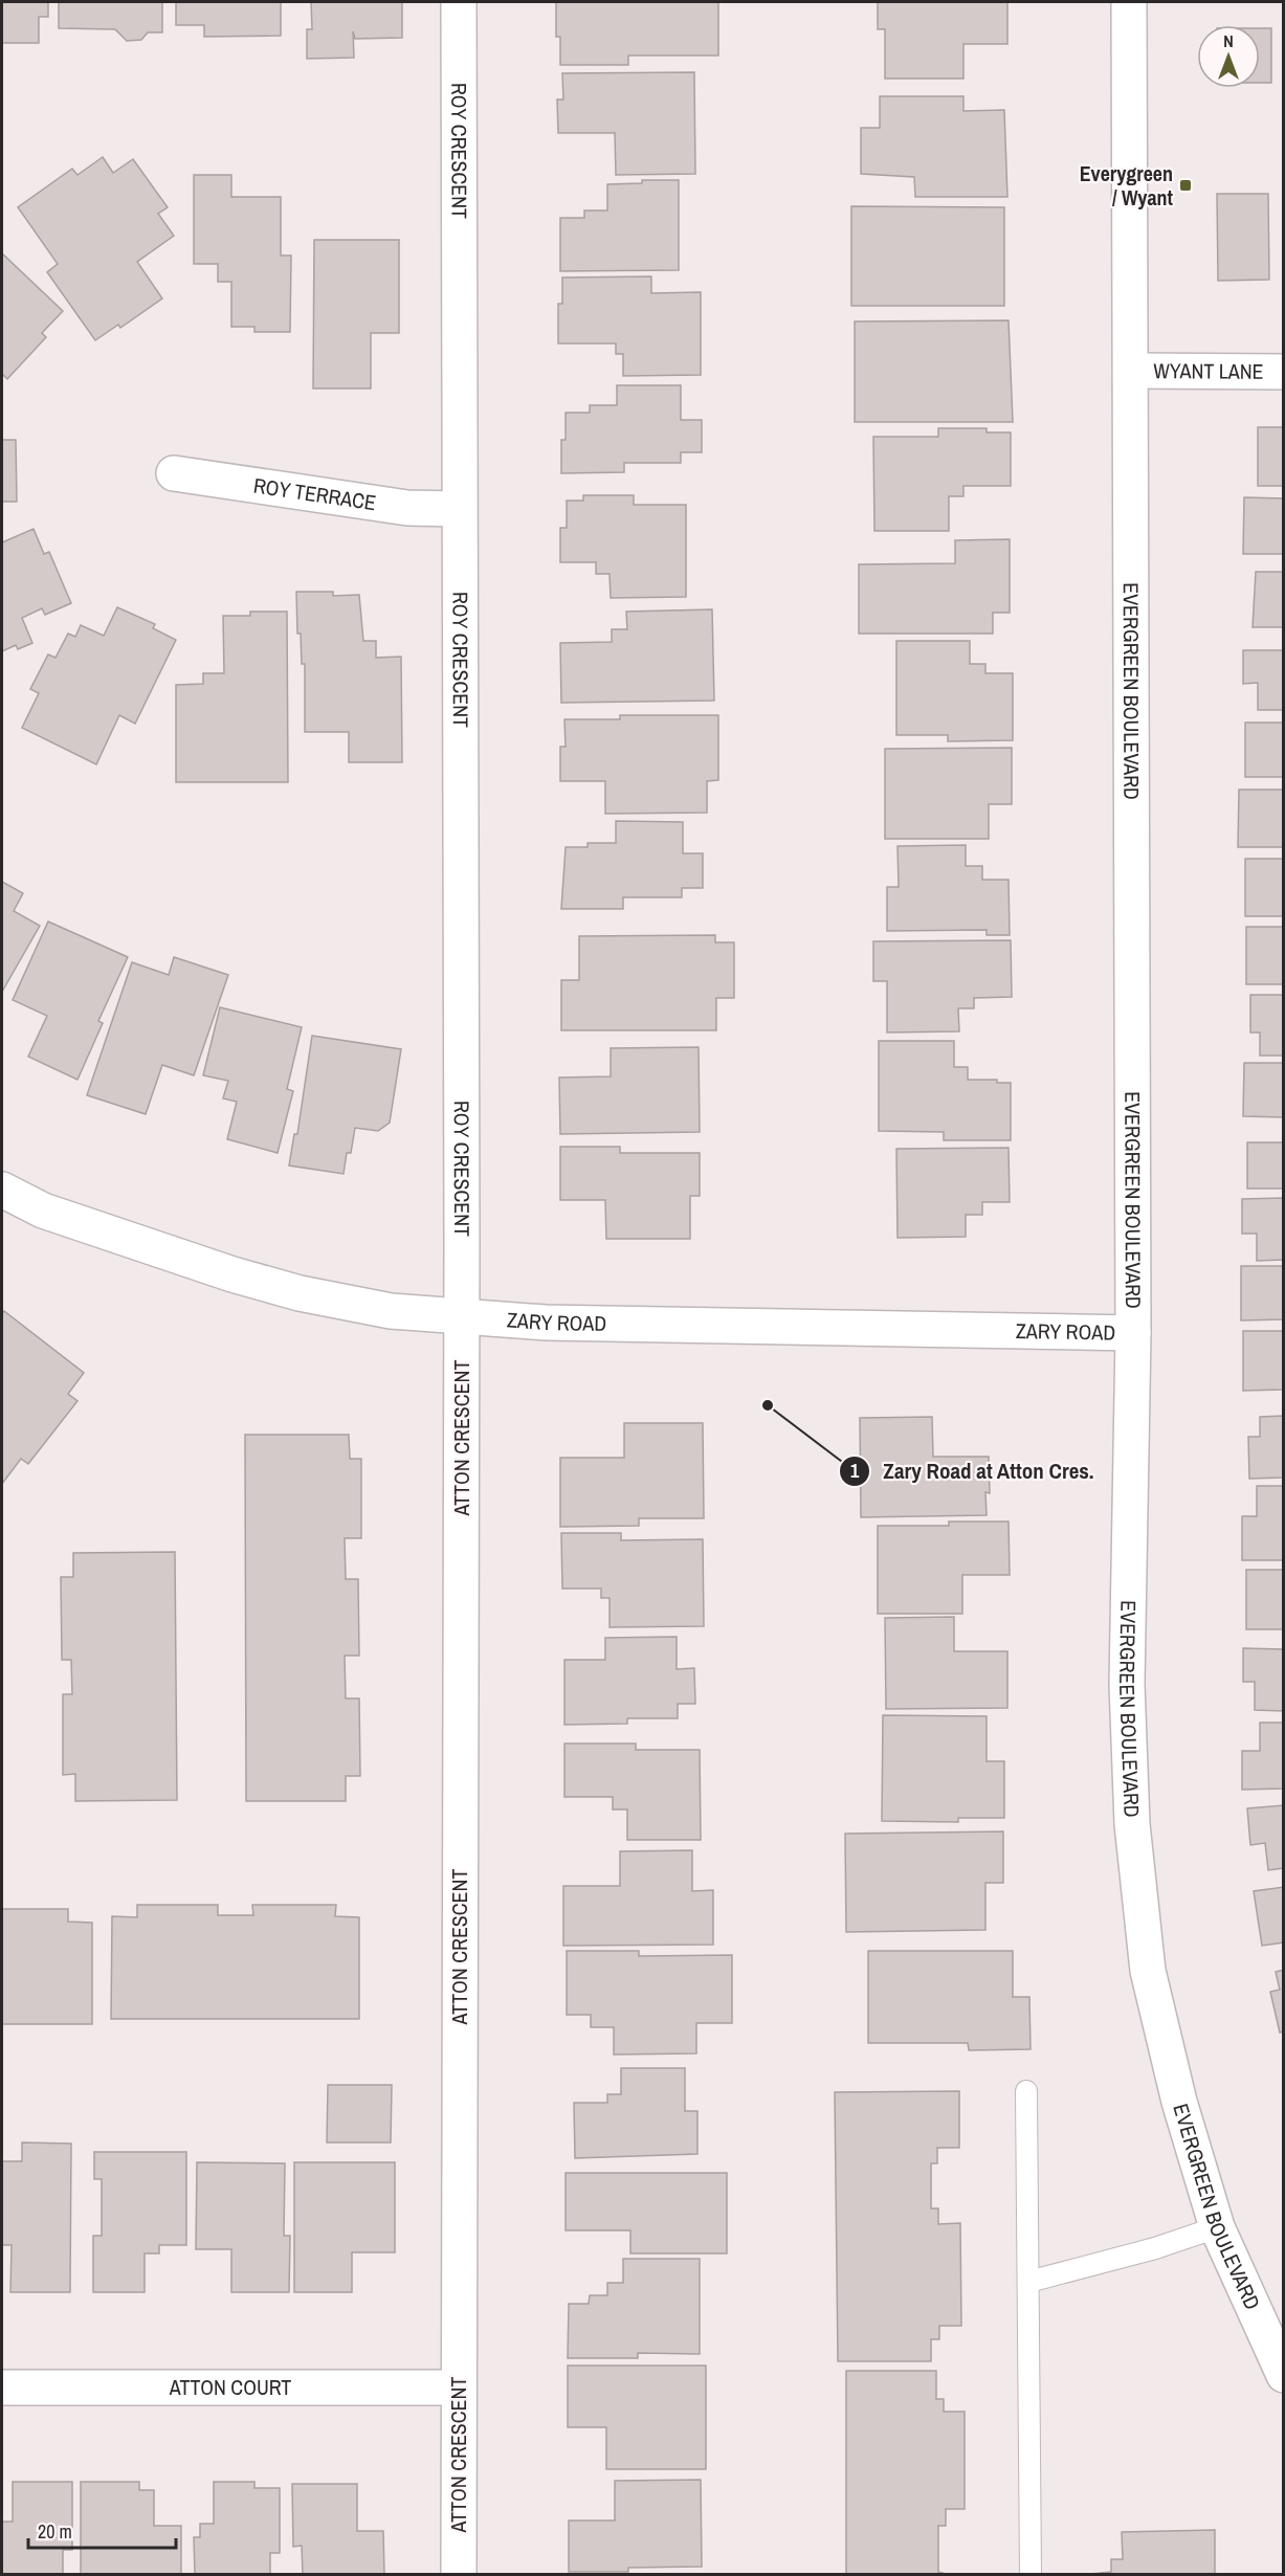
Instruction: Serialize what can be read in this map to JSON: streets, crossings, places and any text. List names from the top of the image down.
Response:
{
  "streets": {
    "street": [
      "ROY CRESCENT",
      "WYANT LANE",
      "ROY TERRACE",
      "EVERGREEN BOULEVARD",
      "ZARY ROAD",
      "ATTON CRESCENT",
      "ATTON COURT"
    ]
  },
  "crossings": [
    ["ROY CRESCENT", "ROY TERRACE"],
    ["ROY CRESCENT", "ZARY ROAD"],
    ["ROY CRESCENT", "ATTON CRESCENT"],
    ["WYANT LANE", "EVERGREEN BOULEVARD"],
    ["EVERGREEN BOULEVARD", "ZARY ROAD"],
    ["ZARY ROAD", "ATTON CRESCENT"],
    ["ATTON CRESCENT", "ATTON COURT"]
  ],
  "places": {
    "transit": ["Everygreen / Wyant"],
    "other": ["Zary Road at Atton Cres."]
  },
  "scale_bar": "20 m",
  "north": "top"
}
